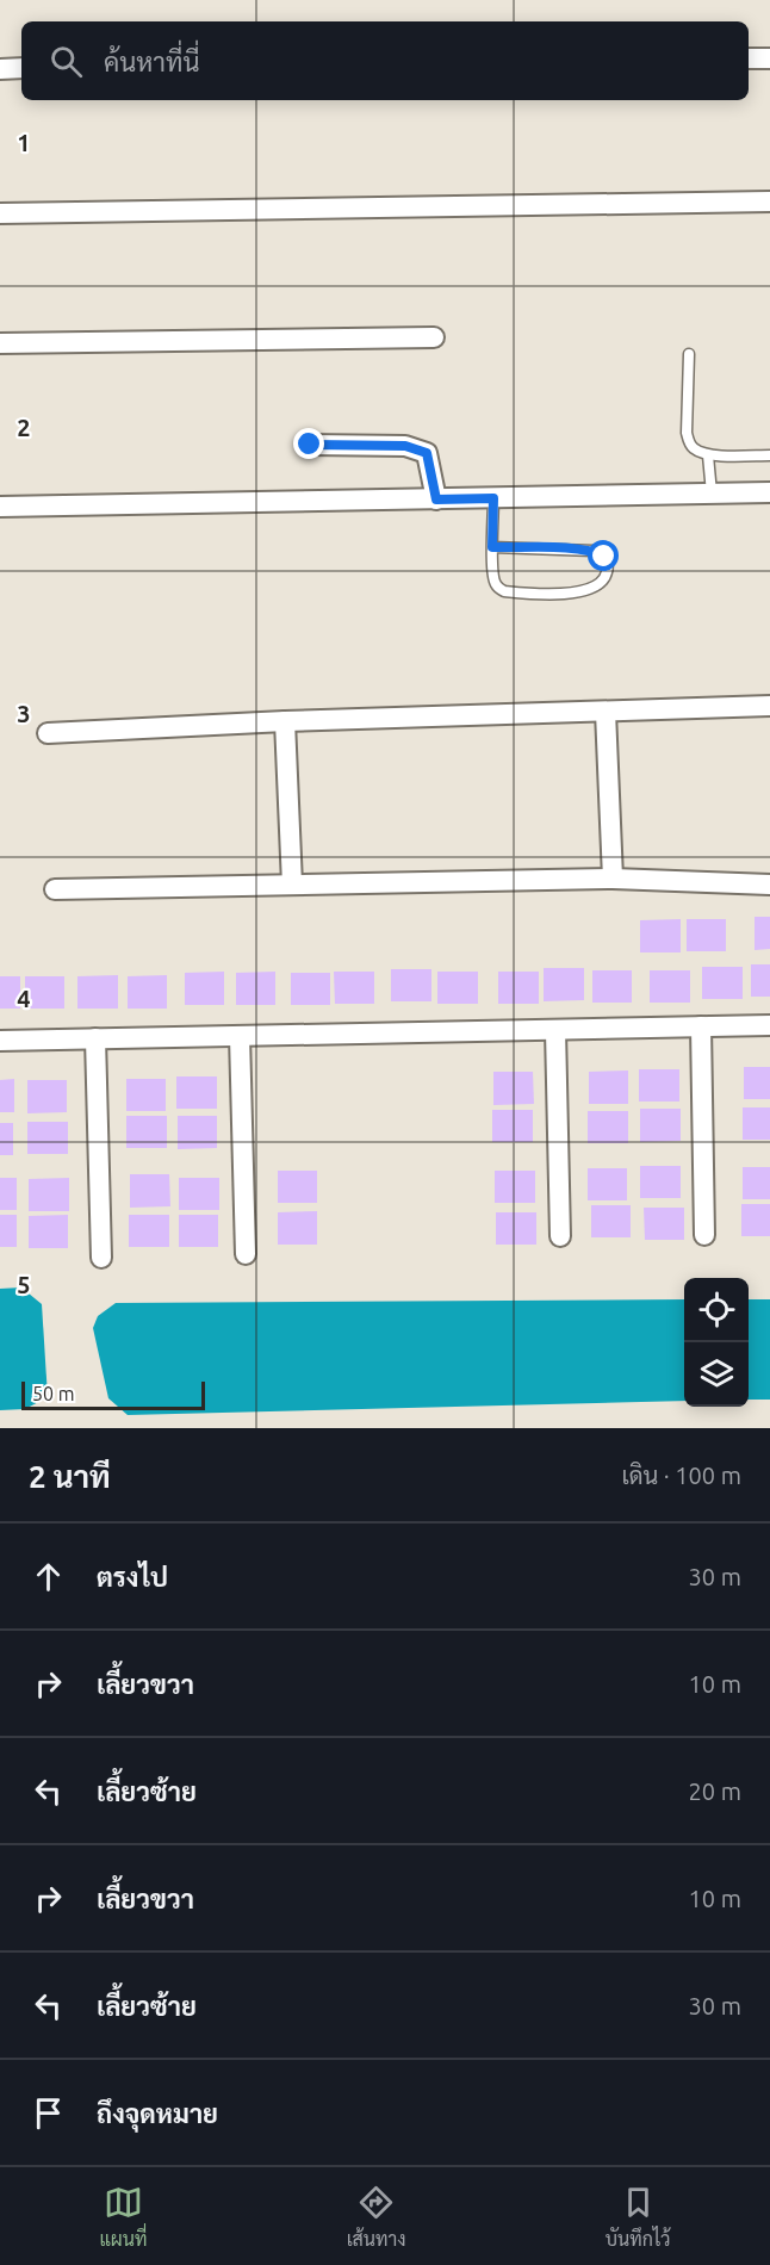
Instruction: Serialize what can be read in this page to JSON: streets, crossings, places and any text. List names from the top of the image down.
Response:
{
  "scale_bar": "50 m",
  "page": {
    "search": "ค้นหาที่นี่",
    "scale": "50 m",
    "heading": ["2 นาที", "เดิน · 100 m"],
    "list": [
      ["ตรงไป", "30 m"],
      ["เลี้ยวขวา", "10 m"],
      ["เลี้ยวซ้าย", "20 m"],
      ["เลี้ยวขวา", "10 m"],
      ["เลี้ยวซ้าย", "30 m"],
      "ถึงจุดหมาย"
    ],
    "nav": ["แผนที่", "เส้นทาง", "บันทึกไว้"]
  },
  "grid": {
    "rows": [
      "1",
      "2",
      "3",
      "4",
      "5"
    ]
  }
}
